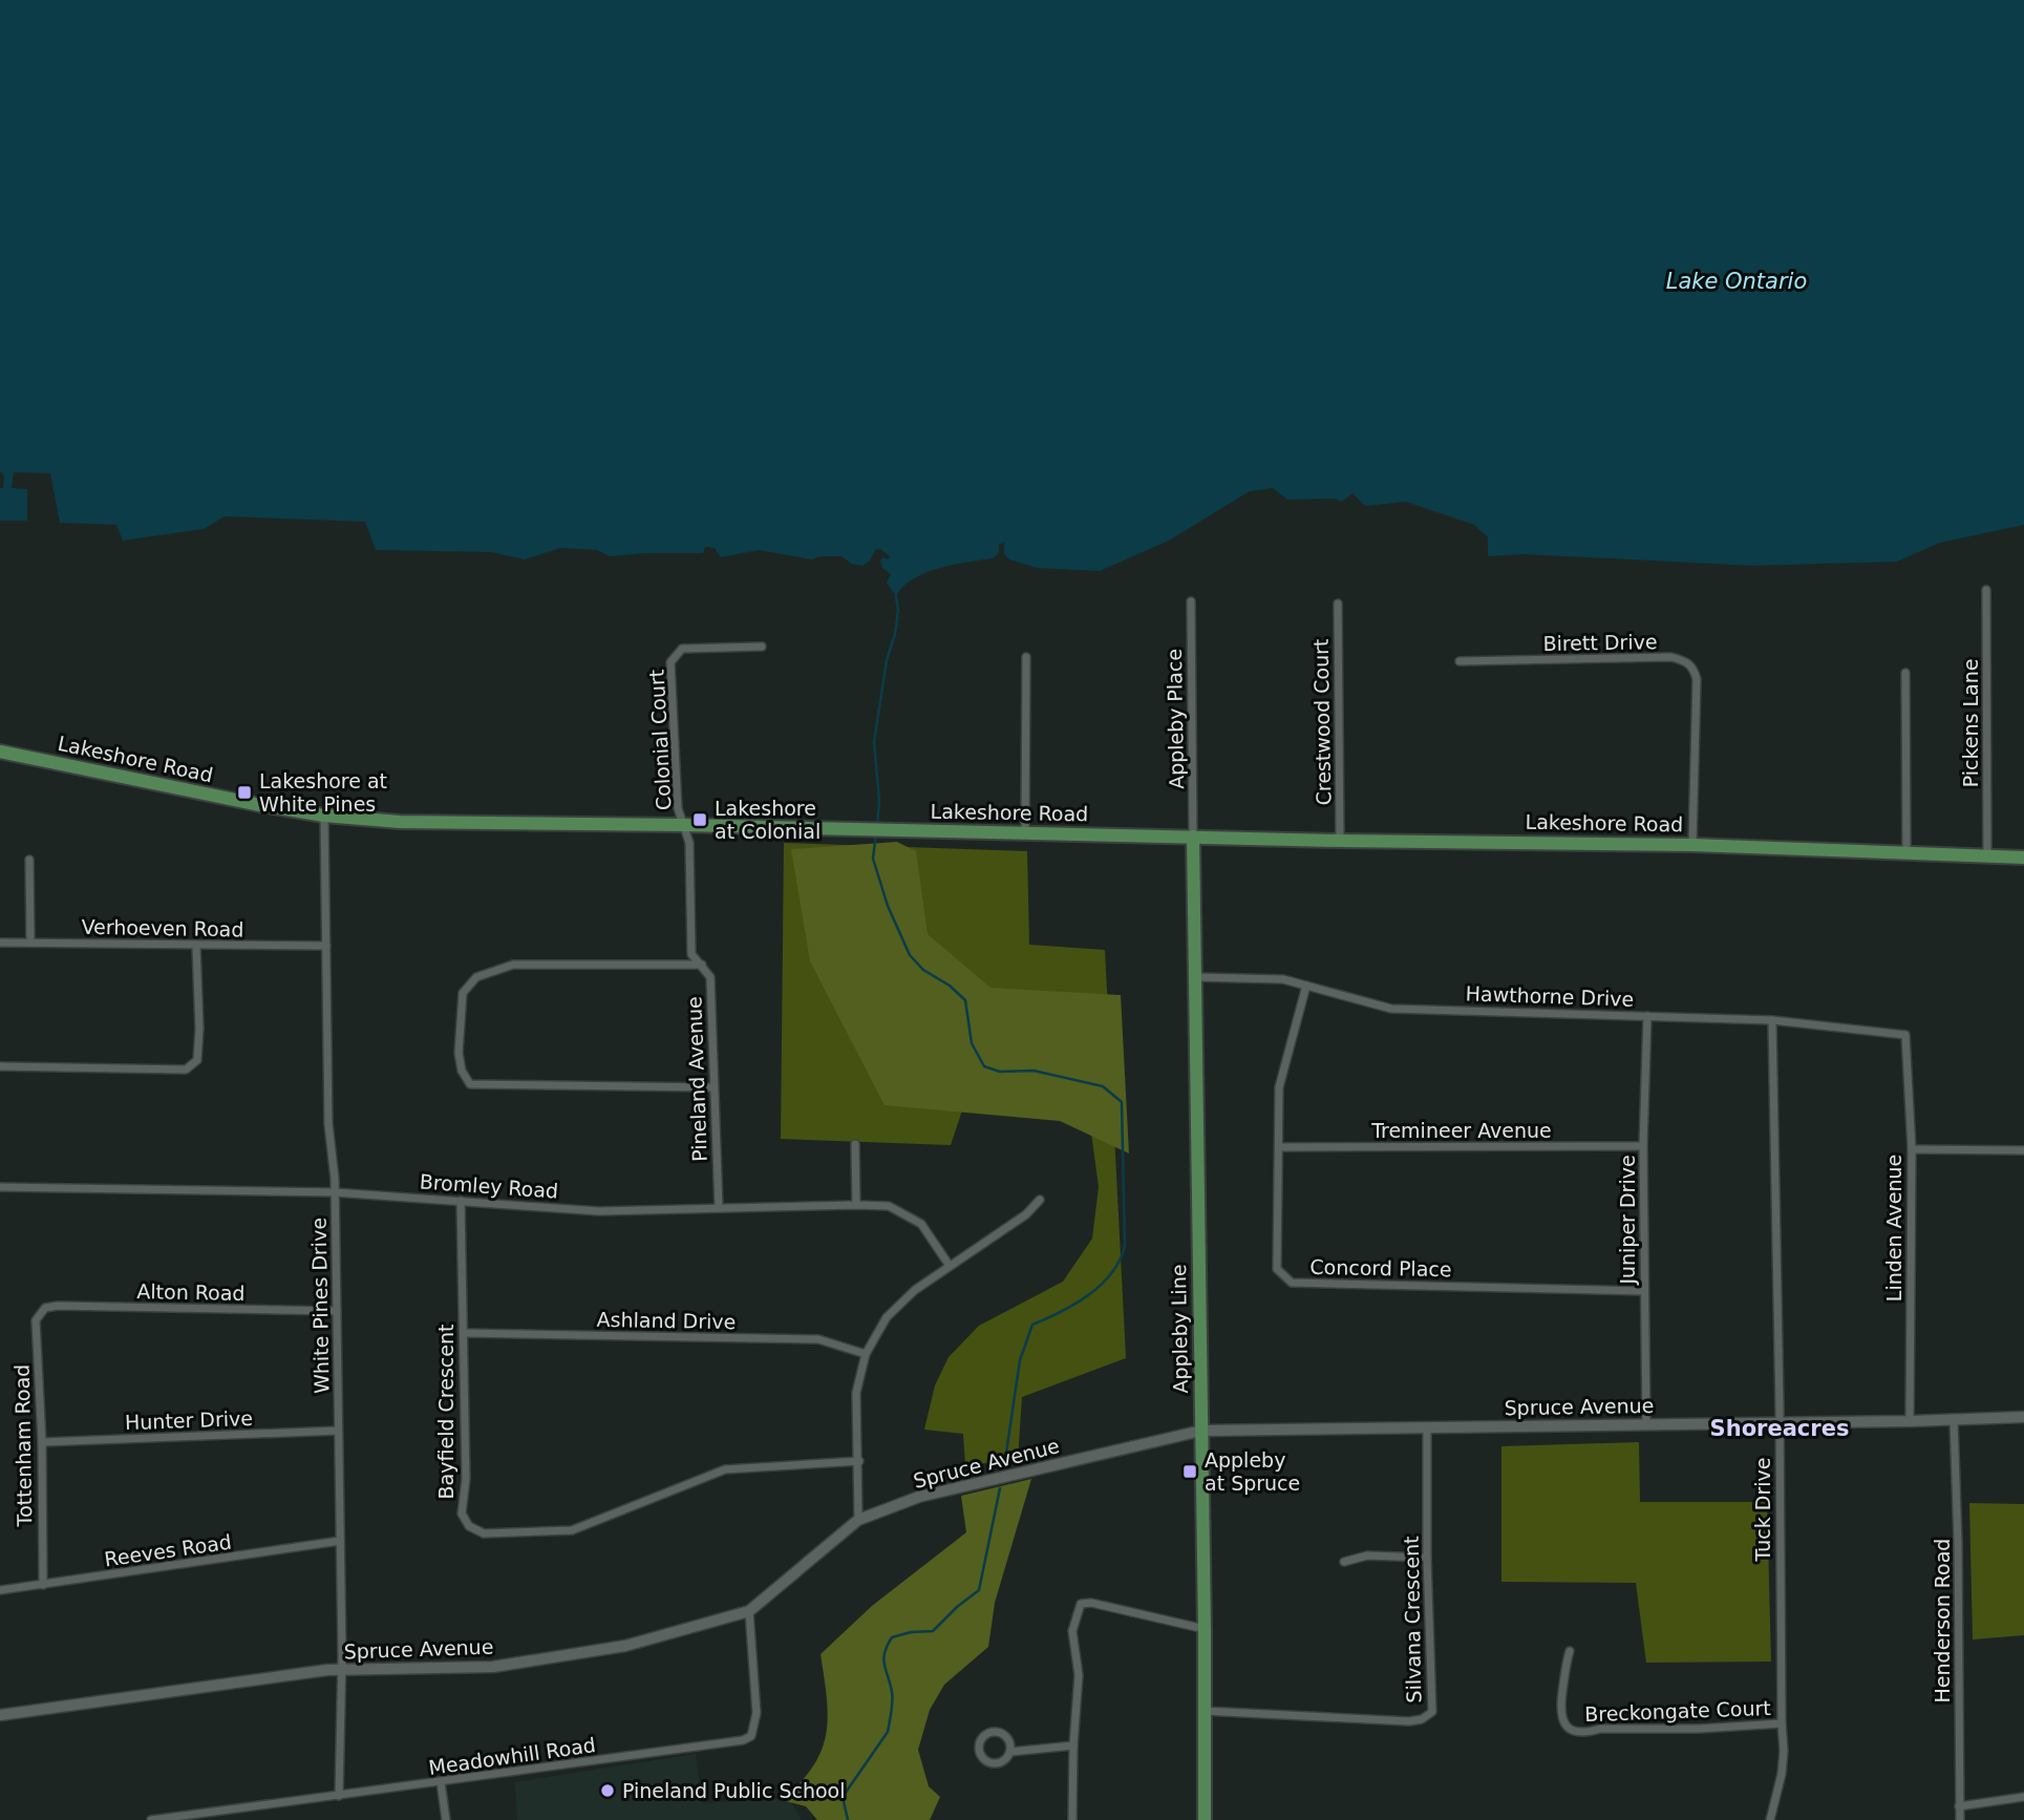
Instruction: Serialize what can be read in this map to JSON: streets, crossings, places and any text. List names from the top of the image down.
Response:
{
  "streets": {
    "main road": ["Lakeshore Road", "Appleby Line"],
    "street": [
      "Birett Drive",
      "Appleby Place",
      "Crestwood Court",
      "Pickens Lane",
      "Colonial Court",
      "Verhoeven Road",
      "Hawthorne Drive",
      "Pineland Avenue",
      "Tremineer Avenue",
      "Bromley Road",
      "Juniper Drive",
      "Linden Avenue",
      "Concord Place",
      "Alton Road",
      "White Pines Drive",
      "Ashland Drive",
      "Spruce Avenue",
      "Bayfield Crescent",
      "Hunter Drive",
      "Tottenham Road",
      "Tuck Drive",
      "Reeves Road",
      "Silvana Crescent",
      "Henderson Road",
      "Breckongate Court",
      "Meadowhill Road"
    ]
  },
  "crossings": [
    ["Birett Drive", "Lakeshore Road"],
    ["Appleby Place", "Lakeshore Road"],
    ["Appleby Place", "Appleby Line"],
    ["Crestwood Court", "Lakeshore Road"],
    ["Pickens Lane", "Lakeshore Road"],
    ["Colonial Court", "Lakeshore Road"],
    ["Colonial Court", "Pineland Avenue"],
    ["Lakeshore Road", "Pineland Avenue"],
    ["Lakeshore Road", "White Pines Drive"],
    ["Lakeshore Road", "Appleby Line"],
    ["Verhoeven Road", "White Pines Drive"],
    ["Hawthorne Drive", "Juniper Drive"],
    ["Hawthorne Drive", "Linden Avenue"],
    ["Hawthorne Drive", "Concord Place"],
    ["Hawthorne Drive", "Appleby Line"],
    ["Hawthorne Drive", "Tuck Drive"],
    ["Pineland Avenue", "Bromley Road"],
    ["Tremineer Avenue", "Juniper Drive"],
    ["Tremineer Avenue", "Concord Place"],
    ["Bromley Road", "White Pines Drive"],
    ["Bromley Road", "Bayfield Crescent"],
    ["Juniper Drive", "Concord Place"],
    ["Juniper Drive", "Spruce Avenue"],
    ["Linden Avenue", "Spruce Avenue"],
    ["Alton Road", "White Pines Drive"],
    ["Alton Road", "Tottenham Road"],
    ["White Pines Drive", "Spruce Avenue"],
    ["White Pines Drive", "Hunter Drive"],
    ["White Pines Drive", "Reeves Road"],
    ["White Pines Drive", "Meadowhill Road"],
    ["Ashland Drive", "Bayfield Crescent"],
    ["Appleby Line", "Spruce Avenue"],
    ["Appleby Line", "Silvana Crescent"],
    ["Spruce Avenue", "Tuck Drive"],
    ["Spruce Avenue", "Silvana Crescent"],
    ["Spruce Avenue", "Henderson Road"],
    ["Spruce Avenue", "Meadowhill Road"],
    ["Hunter Drive", "Tottenham Road"],
    ["Tottenham Road", "Reeves Road"],
    ["Tuck Drive", "Breckongate Court"]
  ],
  "districts": ["Shoreacres"],
  "water": ["Lake Ontario"],
  "places": {
    "transit": ["Lakeshore at White Pines", "Lakeshore at Colonial", "Appleby at Spruce"],
    "other": ["Pineland Public School"]
  }
}
